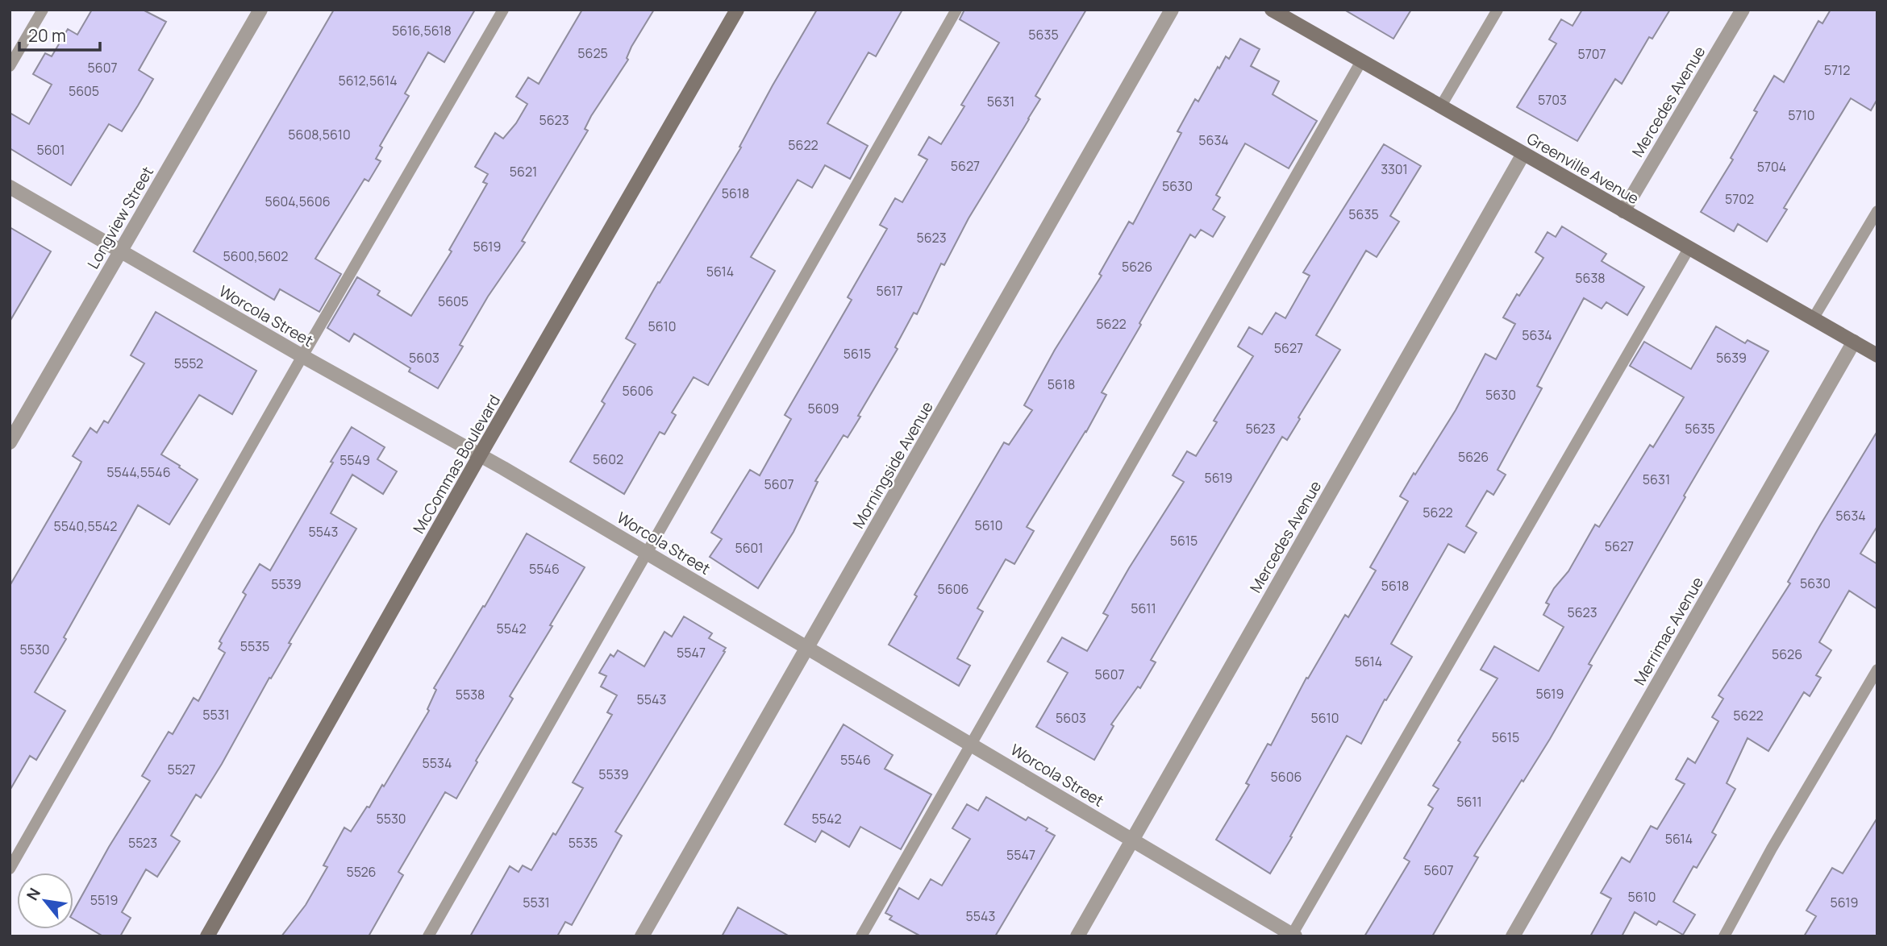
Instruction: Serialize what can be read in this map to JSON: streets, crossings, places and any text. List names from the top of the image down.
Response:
{
  "streets": {
    "street": [
      "Mercedes Avenue",
      "Greenville Avenue",
      "Longview Street",
      "Worcola Street",
      "McCommas Boulevard",
      "Morningside Avenue",
      "Merrimac Avenue"
    ]
  },
  "crossings": [
    ["Mercedes Avenue", "Greenville Avenue"],
    ["Mercedes Avenue", "Worcola Street"],
    ["Greenville Avenue", "Merrimac Avenue"],
    ["Longview Street", "Worcola Street"],
    ["Worcola Street", "McCommas Boulevard"],
    ["Worcola Street", "Morningside Avenue"]
  ],
  "house_numbers": [
    "5616,5618",
    "5635",
    "5625",
    "5707",
    "5607",
    "5712",
    "5612,5614",
    "5605",
    "5703",
    "5631",
    "5710",
    "5623",
    "5608,5610",
    "5634",
    "5622",
    "5601",
    "5627",
    "5704",
    "3301",
    "5621",
    "5630",
    "5618",
    "5702",
    "5604,5606",
    "5635",
    "5623",
    "5619",
    "5600,5602",
    "5626",
    "5614",
    "5638",
    "5617",
    "5605",
    "5622",
    "5610",
    "5634",
    "5627",
    "5615",
    "5603",
    "5639",
    "5552",
    "5618",
    "5606",
    "5630",
    "5609",
    "5623",
    "5635",
    "5626",
    "5602",
    "5549",
    "5544,5546",
    "5619",
    "5631",
    "5607",
    "5622",
    "5634",
    "5610",
    "5540,5542",
    "5543",
    "5615",
    "5627",
    "5601",
    "5546",
    "5630",
    "5539",
    "5618",
    "5606",
    "5611",
    "5623",
    "5542",
    "5535",
    "5530",
    "5547",
    "5626",
    "5614",
    "5607",
    "5619",
    "5538",
    "5543",
    "5531",
    "5622",
    "5603",
    "5610",
    "5615",
    "5546",
    "5534",
    "5527",
    "5539",
    "5606",
    "5611",
    "5530",
    "5542",
    "5614",
    "5523",
    "5535",
    "5547",
    "5607",
    "5526",
    "5610",
    "5519",
    "5531",
    "5619",
    "5543"
  ],
  "scale_bar": "20 m",
  "north": "top left"
}
